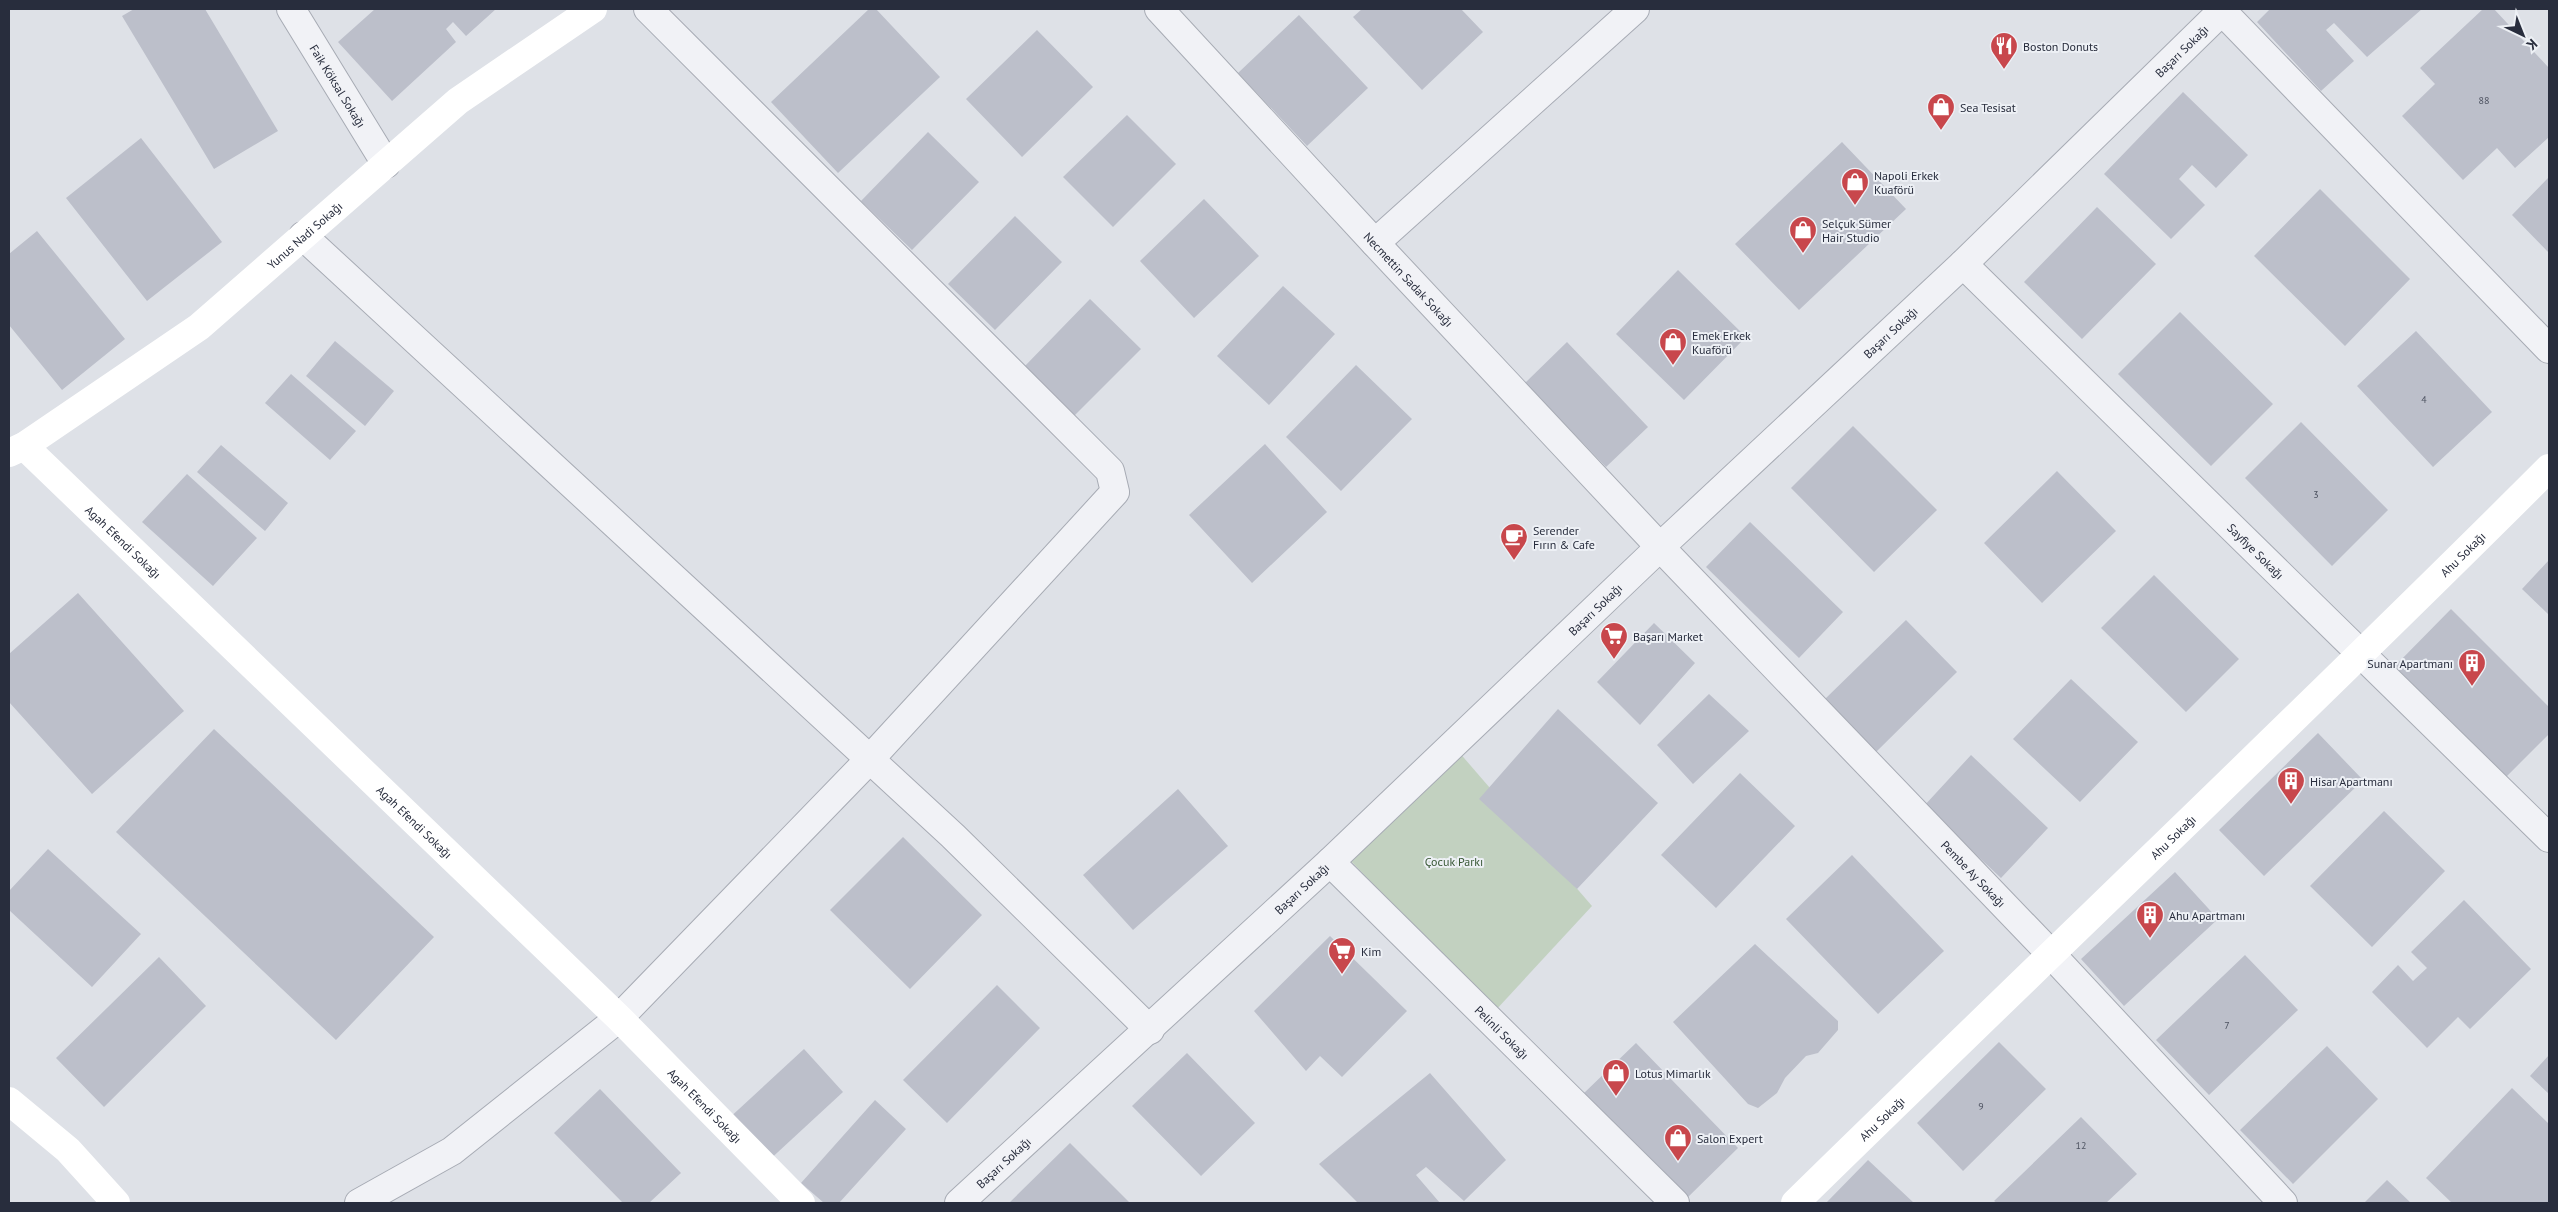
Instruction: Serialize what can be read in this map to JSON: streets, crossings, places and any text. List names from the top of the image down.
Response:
{
  "streets": {
    "street": [
      "Başarı Sokağı",
      "Faik Köksal Sokağı",
      "Yunus Nadi Sokağı",
      "Necmettin Sadak Sokağı",
      "Agah Efendi Sokağı",
      "Sayfiye Sokağı",
      "Ahu Sokağı",
      "Pembe Ay Sokağı",
      "Pelinli Sokağı"
    ]
  },
  "crossings": [
    ["Başarı Sokağı", "Necmettin Sadak Sokağı"],
    ["Başarı Sokağı", "Sayfiye Sokağı"],
    ["Başarı Sokağı", "Pembe Ay Sokağı"],
    ["Başarı Sokağı", "Pelinli Sokağı"],
    ["Faik Köksal Sokağı", "Yunus Nadi Sokağı"],
    ["Yunus Nadi Sokağı", "Agah Efendi Sokağı"],
    ["Necmettin Sadak Sokağı", "Pembe Ay Sokağı"],
    ["Sayfiye Sokağı", "Ahu Sokağı"],
    ["Ahu Sokağı", "Pembe Ay Sokağı"]
  ],
  "parks": ["Çocuk Parkı"],
  "places": {
    "restaurant": ["Boston Donuts"],
    "shop": [
      "Sea Tesisat",
      "Napoli Erkek Kuaförü",
      "Selçuk Sümer Hair Studio",
      "Emek Erkek Kuaförü",
      "Lotus Mimarlık",
      "Salon Expert"
    ],
    "cafe": ["Serender Fırın & Cafe"],
    "supermarket": ["Başarı Market", "Kim"],
    "building": ["Sunar Apartmanı", "Hisar Apartmanı", "Ahu Apartmanı"]
  },
  "house_numbers": [
    "88",
    "4",
    "3",
    "7",
    "9",
    "12"
  ],
  "north": "bottom right"
}
